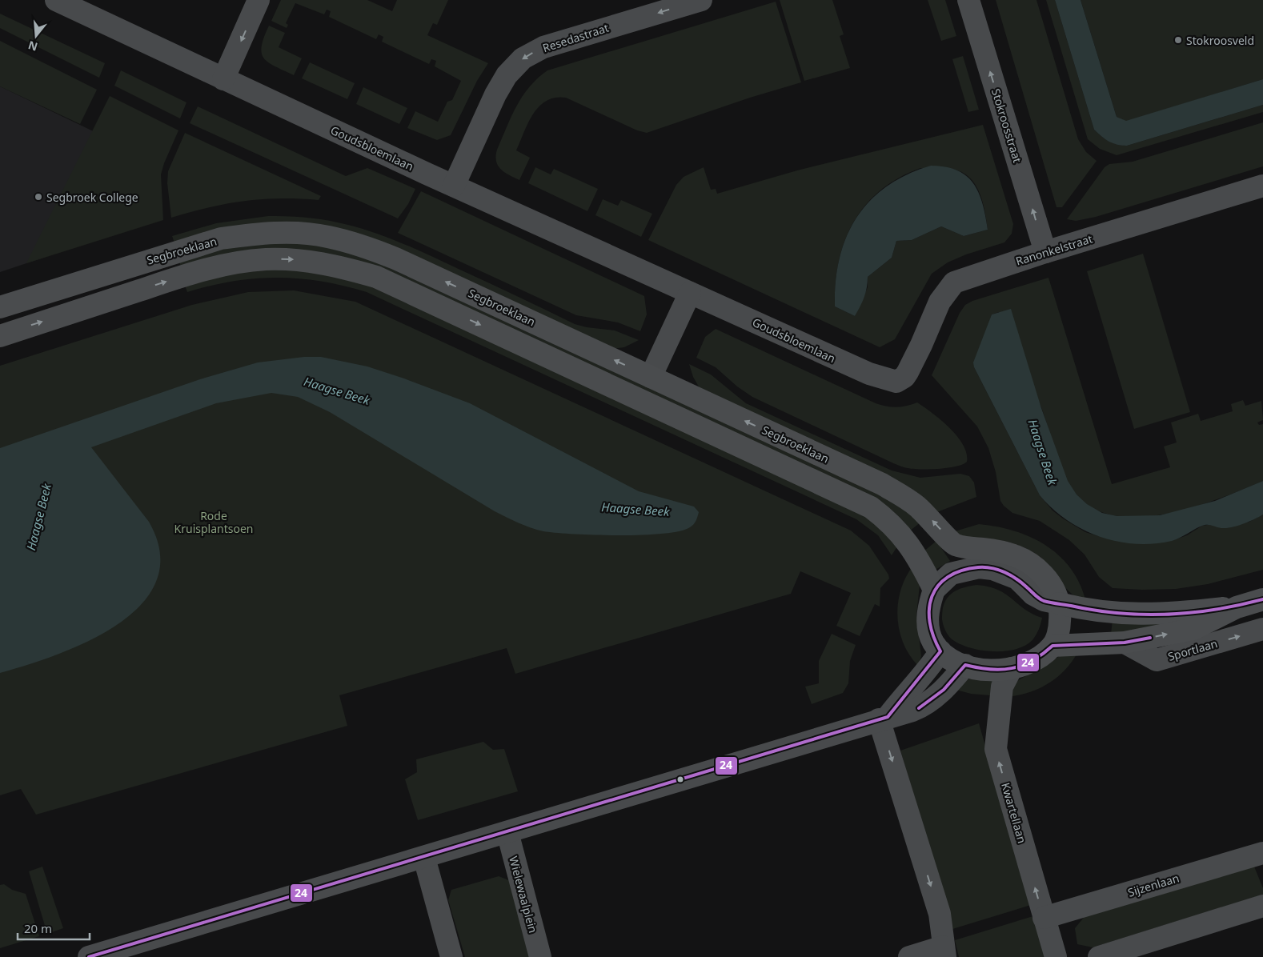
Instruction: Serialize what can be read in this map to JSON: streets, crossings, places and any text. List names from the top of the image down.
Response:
{
  "streets": {
    "main road": ["Segbroeklaan", "Sportlaan"],
    "street": [
      "Resedastraat",
      "Stokroosstraat",
      "Goudsbloemlaan",
      "Ranonkelstraat",
      "Kwartellaan",
      "Sijzenlaan",
      "Wielewaalplein"
    ]
  },
  "crossings": [
    ["Resedastraat", "Goudsbloemlaan"],
    ["Stokroosstraat", "Ranonkelstraat"],
    ["Goudsbloemlaan", "Ranonkelstraat"],
    ["Segbroeklaan", "Sportlaan"],
    ["Segbroeklaan", "Kwartellaan"],
    ["Sportlaan", "Kwartellaan"],
    ["Kwartellaan", "Sijzenlaan"]
  ],
  "one_way": ["Resedastraat", "Stokroosstraat"],
  "water": ["Haagse Beek"],
  "parks": ["Rode Kruisplantsoen"],
  "places": ["Stokroosveld", "Segbroek College"],
  "lines": ["transit line 24"],
  "scale_bar": "20 m",
  "north": "bottom"
}
